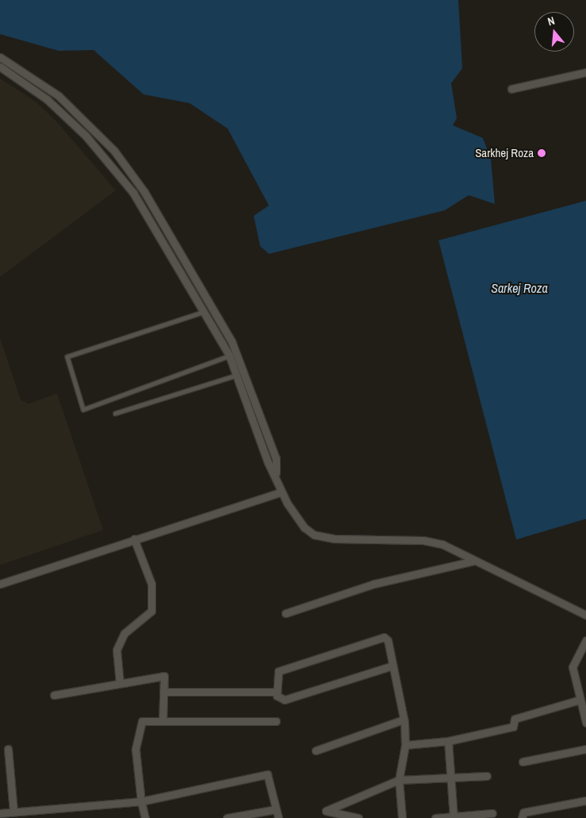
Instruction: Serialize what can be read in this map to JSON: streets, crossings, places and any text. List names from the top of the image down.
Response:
{
  "water": ["Sarkej Roza"],
  "places": ["Sarkhej Roza"],
  "north": "top"
}
